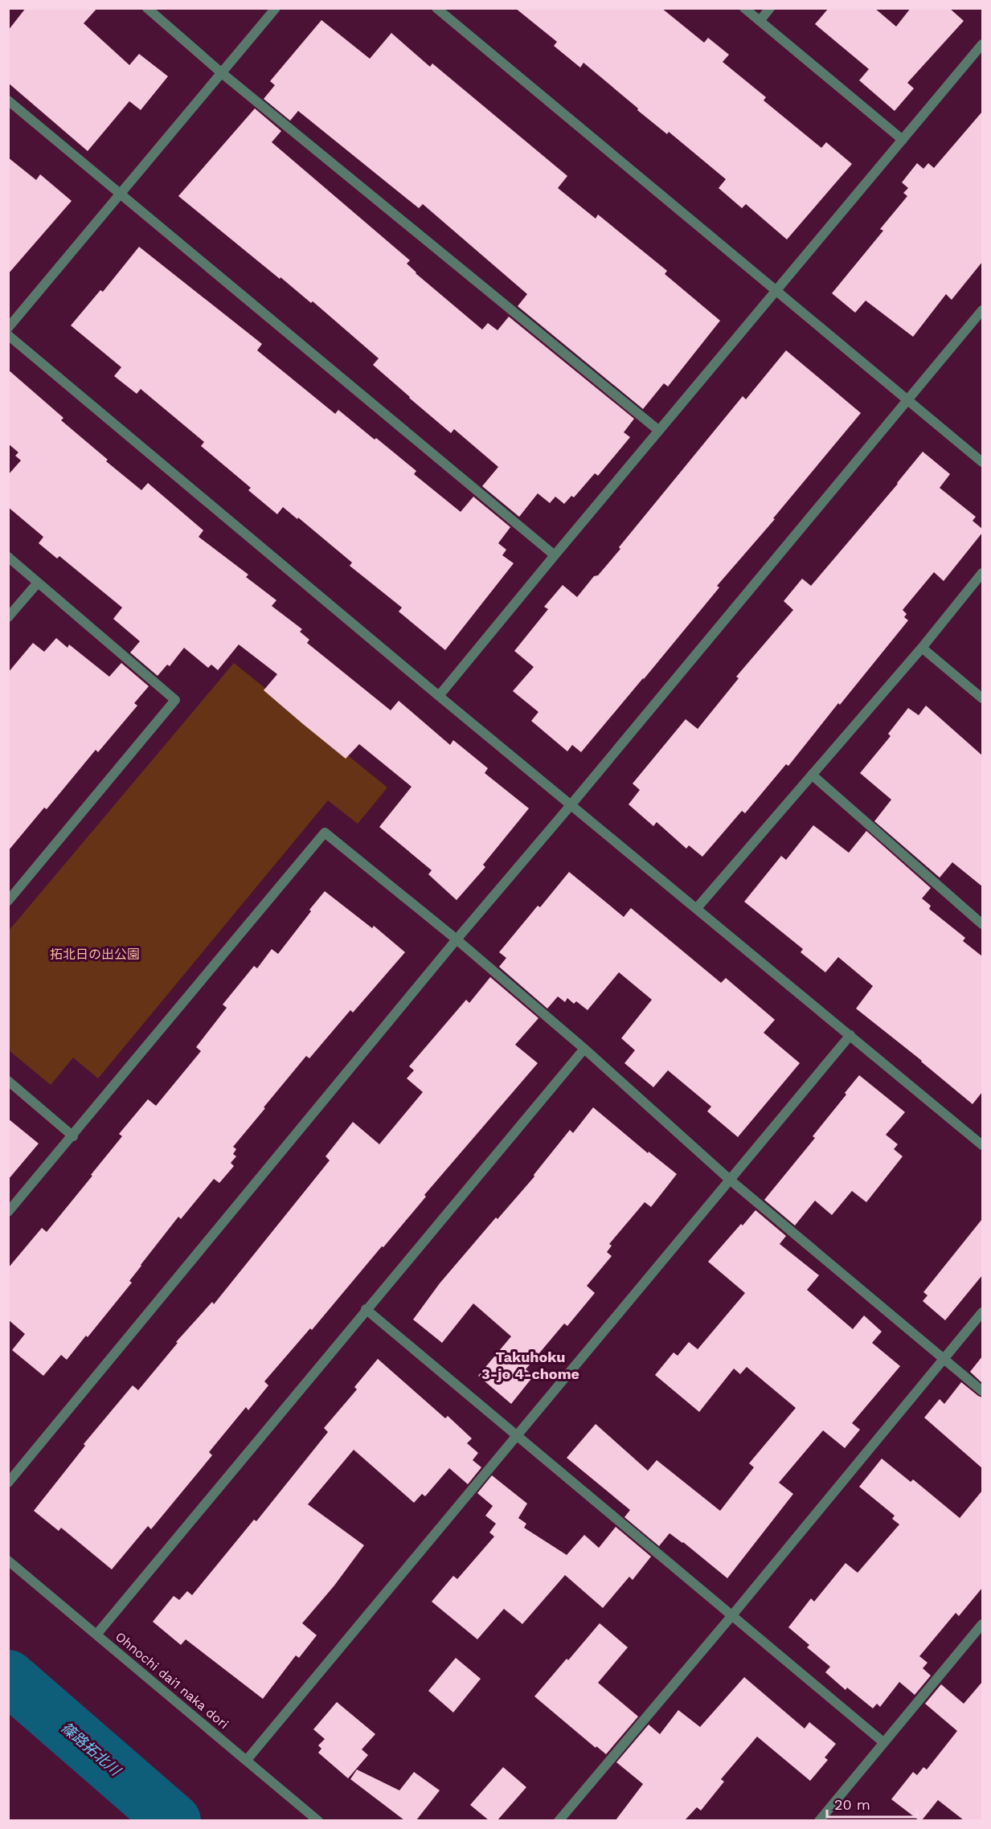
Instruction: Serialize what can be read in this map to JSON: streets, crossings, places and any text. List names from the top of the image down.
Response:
{
  "streets": {
    "street": ["Ohnochi dai1 naka dori"]
  },
  "districts": ["Takuhoku 3-jo 4-chome"],
  "water": ["篠路拓北川"],
  "parks": ["拓北日の出公園"],
  "scale_bar": "20 m"
}
